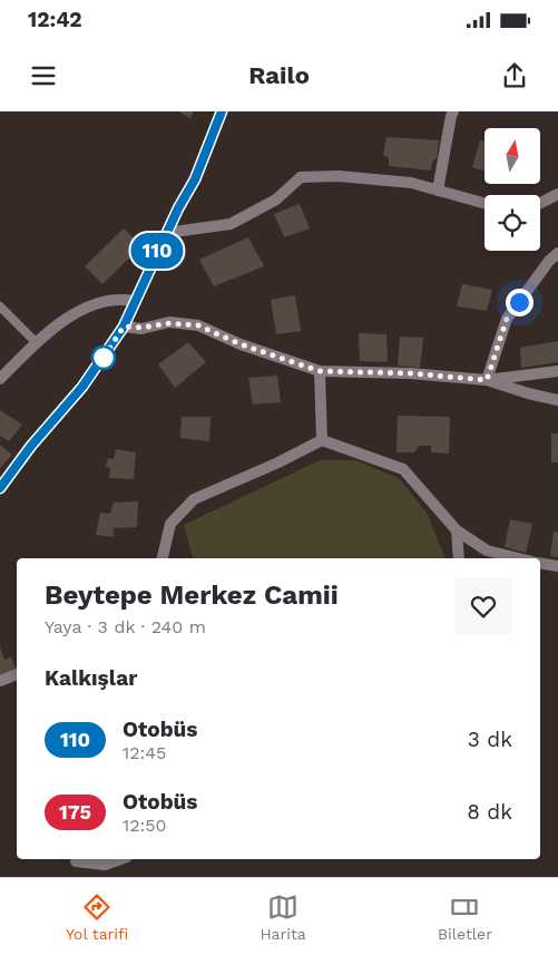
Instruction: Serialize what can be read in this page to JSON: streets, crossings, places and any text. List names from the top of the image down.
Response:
{
  "lines": ["bus line 110"],
  "north": "top",
  "page": {
    "status": "12:42",
    "header": "Railo",
    "on_map": "110",
    "heading": [
      ["Beytepe Merkez Camii", "Yaya · 3 dk · 240 m"],
      "Kalkışlar"
    ],
    "list": [
      {
        "mark": "110",
        "name": "Otobüs",
        "note": "12:45",
        "value": "3 dk"
      },
      {
        "mark": "175",
        "name": "Otobüs",
        "note": "12:50",
        "value": "8 dk"
      }
    ],
    "tabs": ["Yol tarifi", "Harita", "Biletler"]
  }
}
